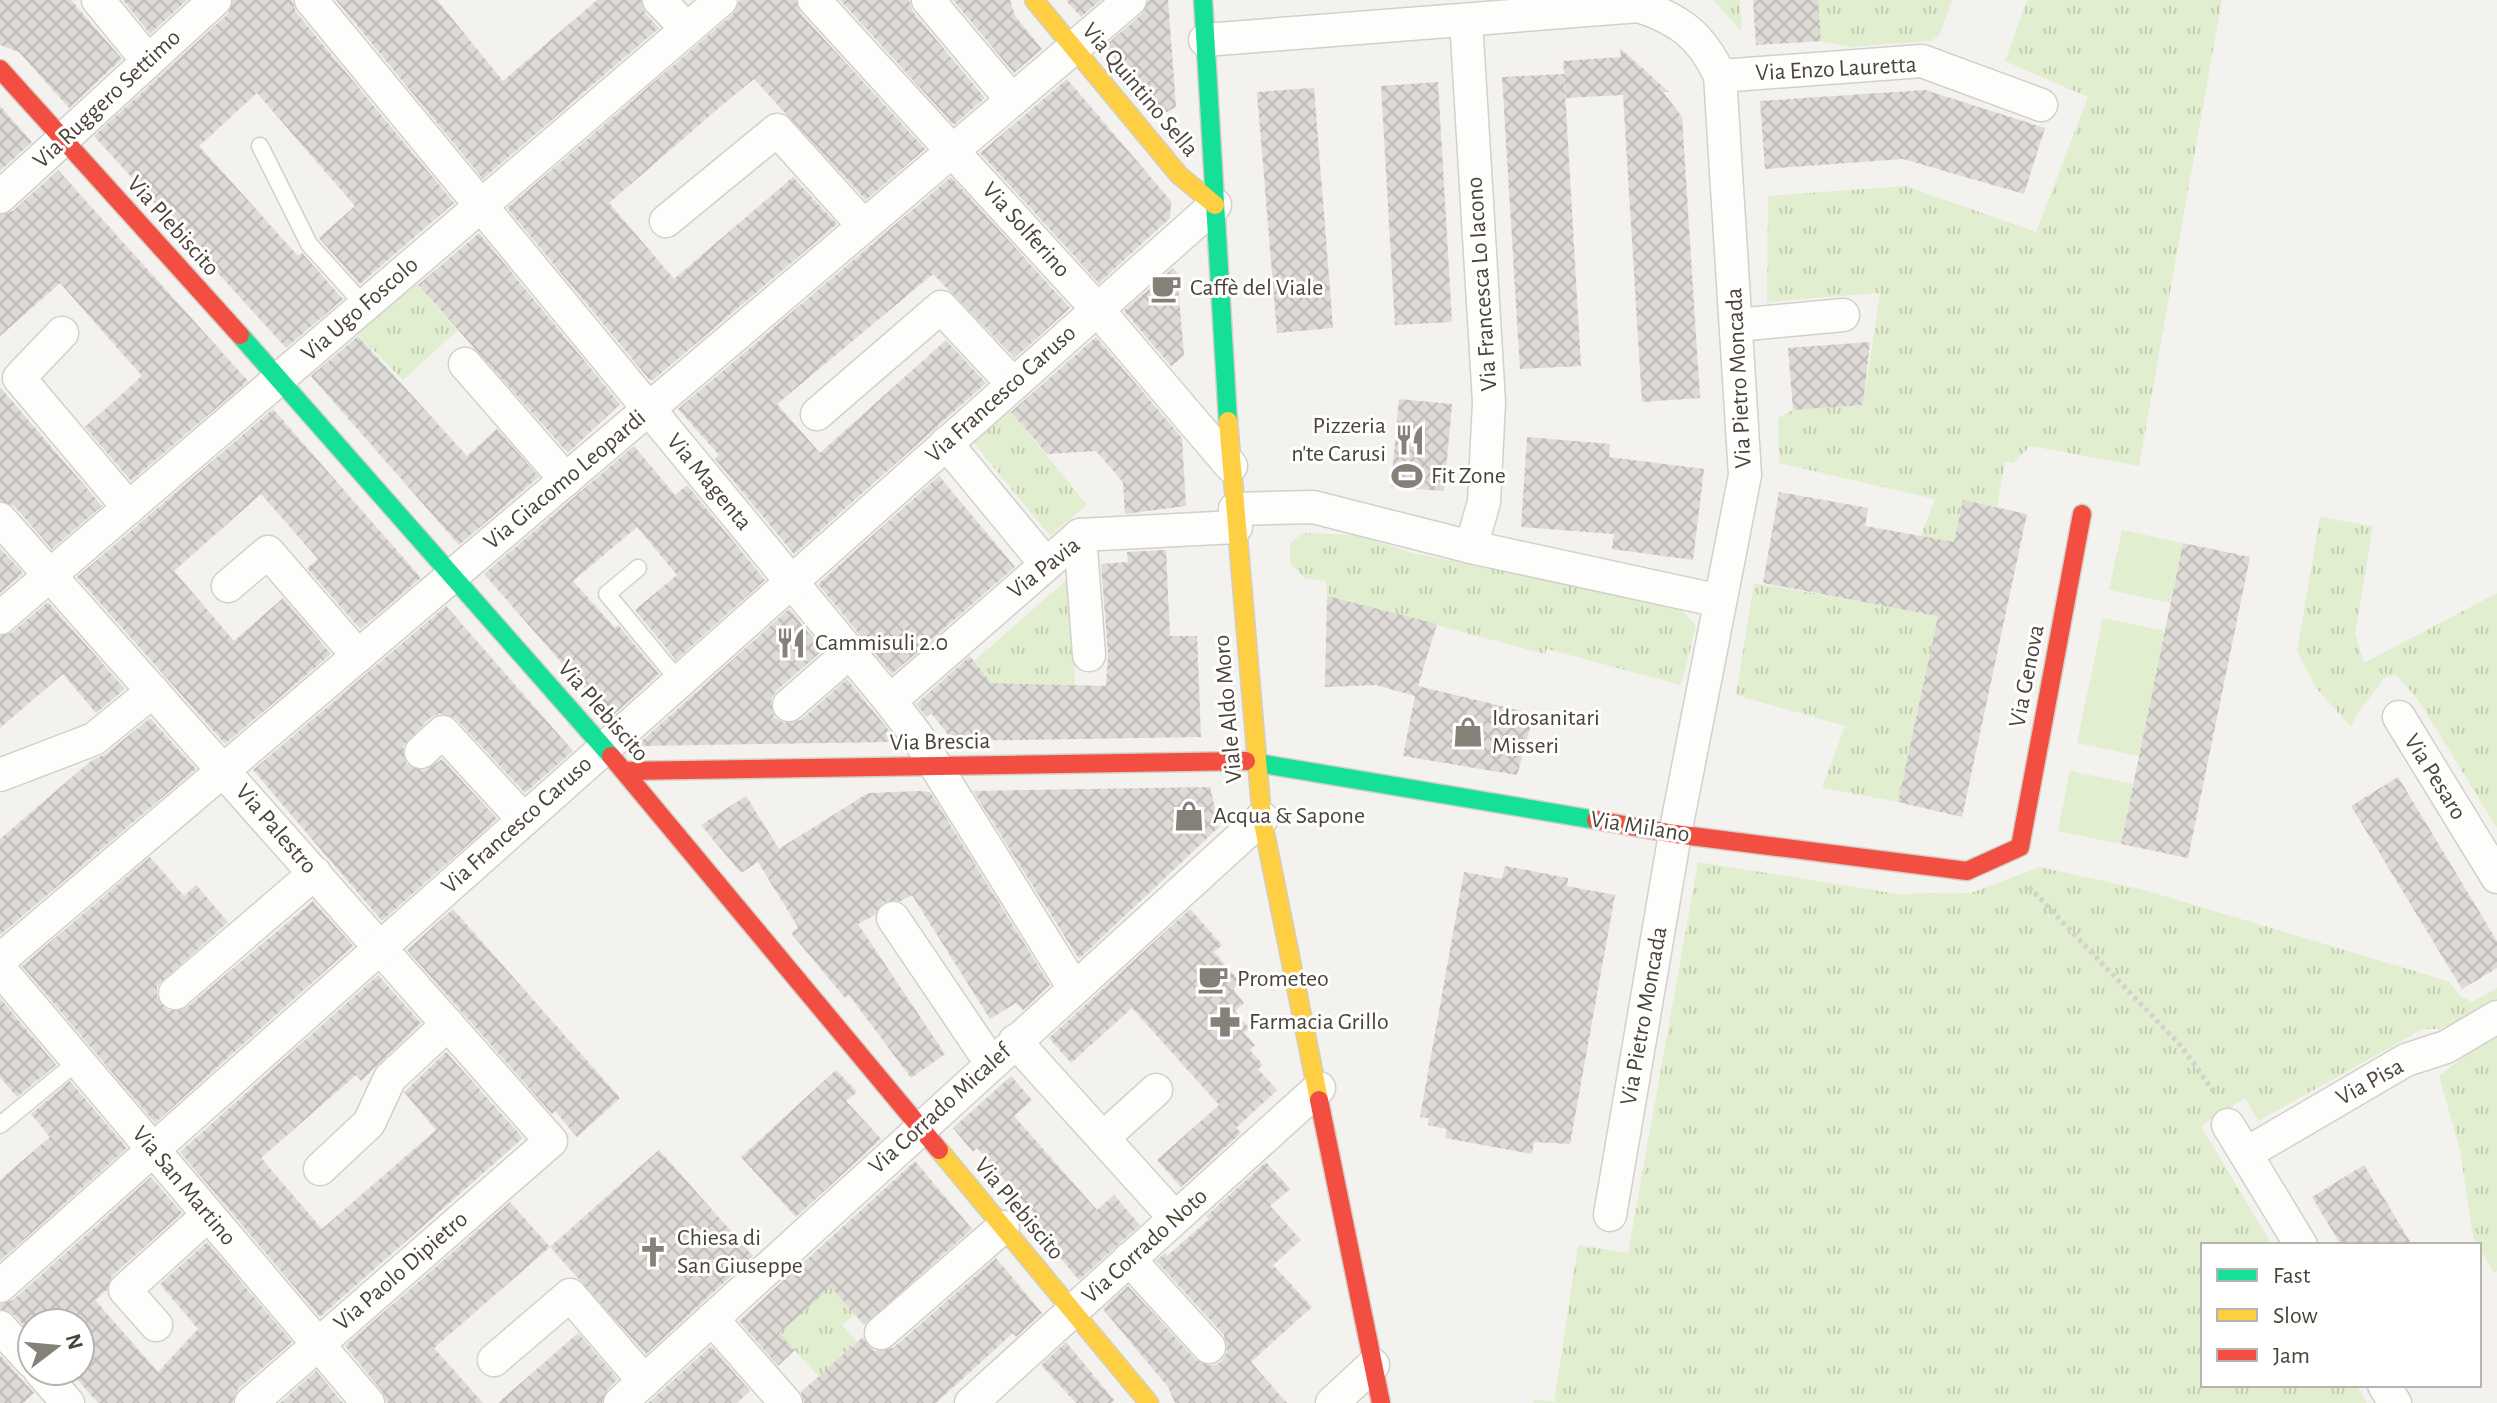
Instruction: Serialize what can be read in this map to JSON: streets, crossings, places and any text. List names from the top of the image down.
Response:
{
  "streets": {
    "street": [
      "Via Enzo Lauretta",
      "Via Quintino Sella",
      "Via Ruggero Settimo",
      "Via Plebiscito",
      "Via Solferino",
      "Via Francesca Lo Iacono",
      "Via Ugo Foscolo",
      "Via Pietro Moncada",
      "Via Francesco Caruso",
      "Via Giacomo Leopardi",
      "Via Magenta",
      "Via Pavia",
      "Via Genova",
      "Viale Aldo Moro",
      "Via Brescia",
      "Via Pesaro",
      "Via Milano",
      "Via Palestro",
      "Via Pisa",
      "Via Corrado Micalef",
      "Via San Martino",
      "Via Corrado Noto",
      "Via Paolo Dipietro"
    ]
  },
  "crossings": [
    ["Via Enzo Lauretta", "Via Pietro Moncada"],
    ["Via Quintino Sella", "Via Francesco Caruso"],
    ["Via Quintino Sella", "Via Giacomo Leopardi"],
    ["Via Quintino Sella", "Viale Aldo Moro"],
    ["Via Ruggero Settimo", "Via Plebiscito"],
    ["Via Plebiscito", "Via Ugo Foscolo"],
    ["Via Plebiscito", "Via Francesco Caruso"],
    ["Via Plebiscito", "Via Giacomo Leopardi"],
    ["Via Plebiscito", "Via Brescia"],
    ["Via Plebiscito", "Via Corrado Micalef"],
    ["Via Plebiscito", "Via Corrado Noto"],
    ["Via Solferino", "Via Francesco Caruso"],
    ["Via Solferino", "Via Giacomo Leopardi"],
    ["Via Solferino", "Viale Aldo Moro"],
    ["Via Francesca Lo Iacono", "Via Pietro Moncada"],
    ["Via Francesca Lo Iacono", "Via Pavia"],
    ["Via Ugo Foscolo", "Via Magenta"],
    ["Via Ugo Foscolo", "Via Palestro"],
    ["Via Pietro Moncada", "Via Pavia"],
    ["Via Pietro Moncada", "Viale Aldo Moro"],
    ["Via Pietro Moncada", "Via Milano"],
    ["Via Francesco Caruso", "Via Magenta"],
    ["Via Francesco Caruso", "Viale Aldo Moro"],
    ["Via Francesco Caruso", "Via Brescia"],
    ["Via Francesco Caruso", "Via Palestro"],
    ["Via Francesco Caruso", "Via San Martino"],
    ["Via Giacomo Leopardi", "Via Magenta"],
    ["Via Giacomo Leopardi", "Via Palestro"],
    ["Via Magenta", "Via Pavia"],
    ["Via Magenta", "Via Brescia"],
    ["Via Magenta", "Via Corrado Micalef"],
    ["Via Pavia", "Viale Aldo Moro"],
    ["Via Genova", "Via Milano"],
    ["Viale Aldo Moro", "Via Brescia"],
    ["Viale Aldo Moro", "Via Milano"],
    ["Viale Aldo Moro", "Via Corrado Micalef"],
    ["Viale Aldo Moro", "Via Corrado Noto"],
    ["Via Brescia", "Via Milano"],
    ["Via Palestro", "Via Paolo Dipietro"],
    ["Via San Martino", "Via Paolo Dipietro"]
  ],
  "places": {
    "cafe": ["Caffè del Viale", "Prometeo"],
    "restaurant": ["Pizzeria n'te Carusi", "Cammisuli 2.0"],
    "sports": ["Fit Zone"],
    "shop": ["Idrosanitari Misseri", "Acqua & Sapone"],
    "pharmacy": ["Farmacia Grillo"],
    "church": ["Chiesa di San Giuseppe"]
  },
  "legend": ["Fast", "Slow", "Jam"],
  "north": "right"
}
